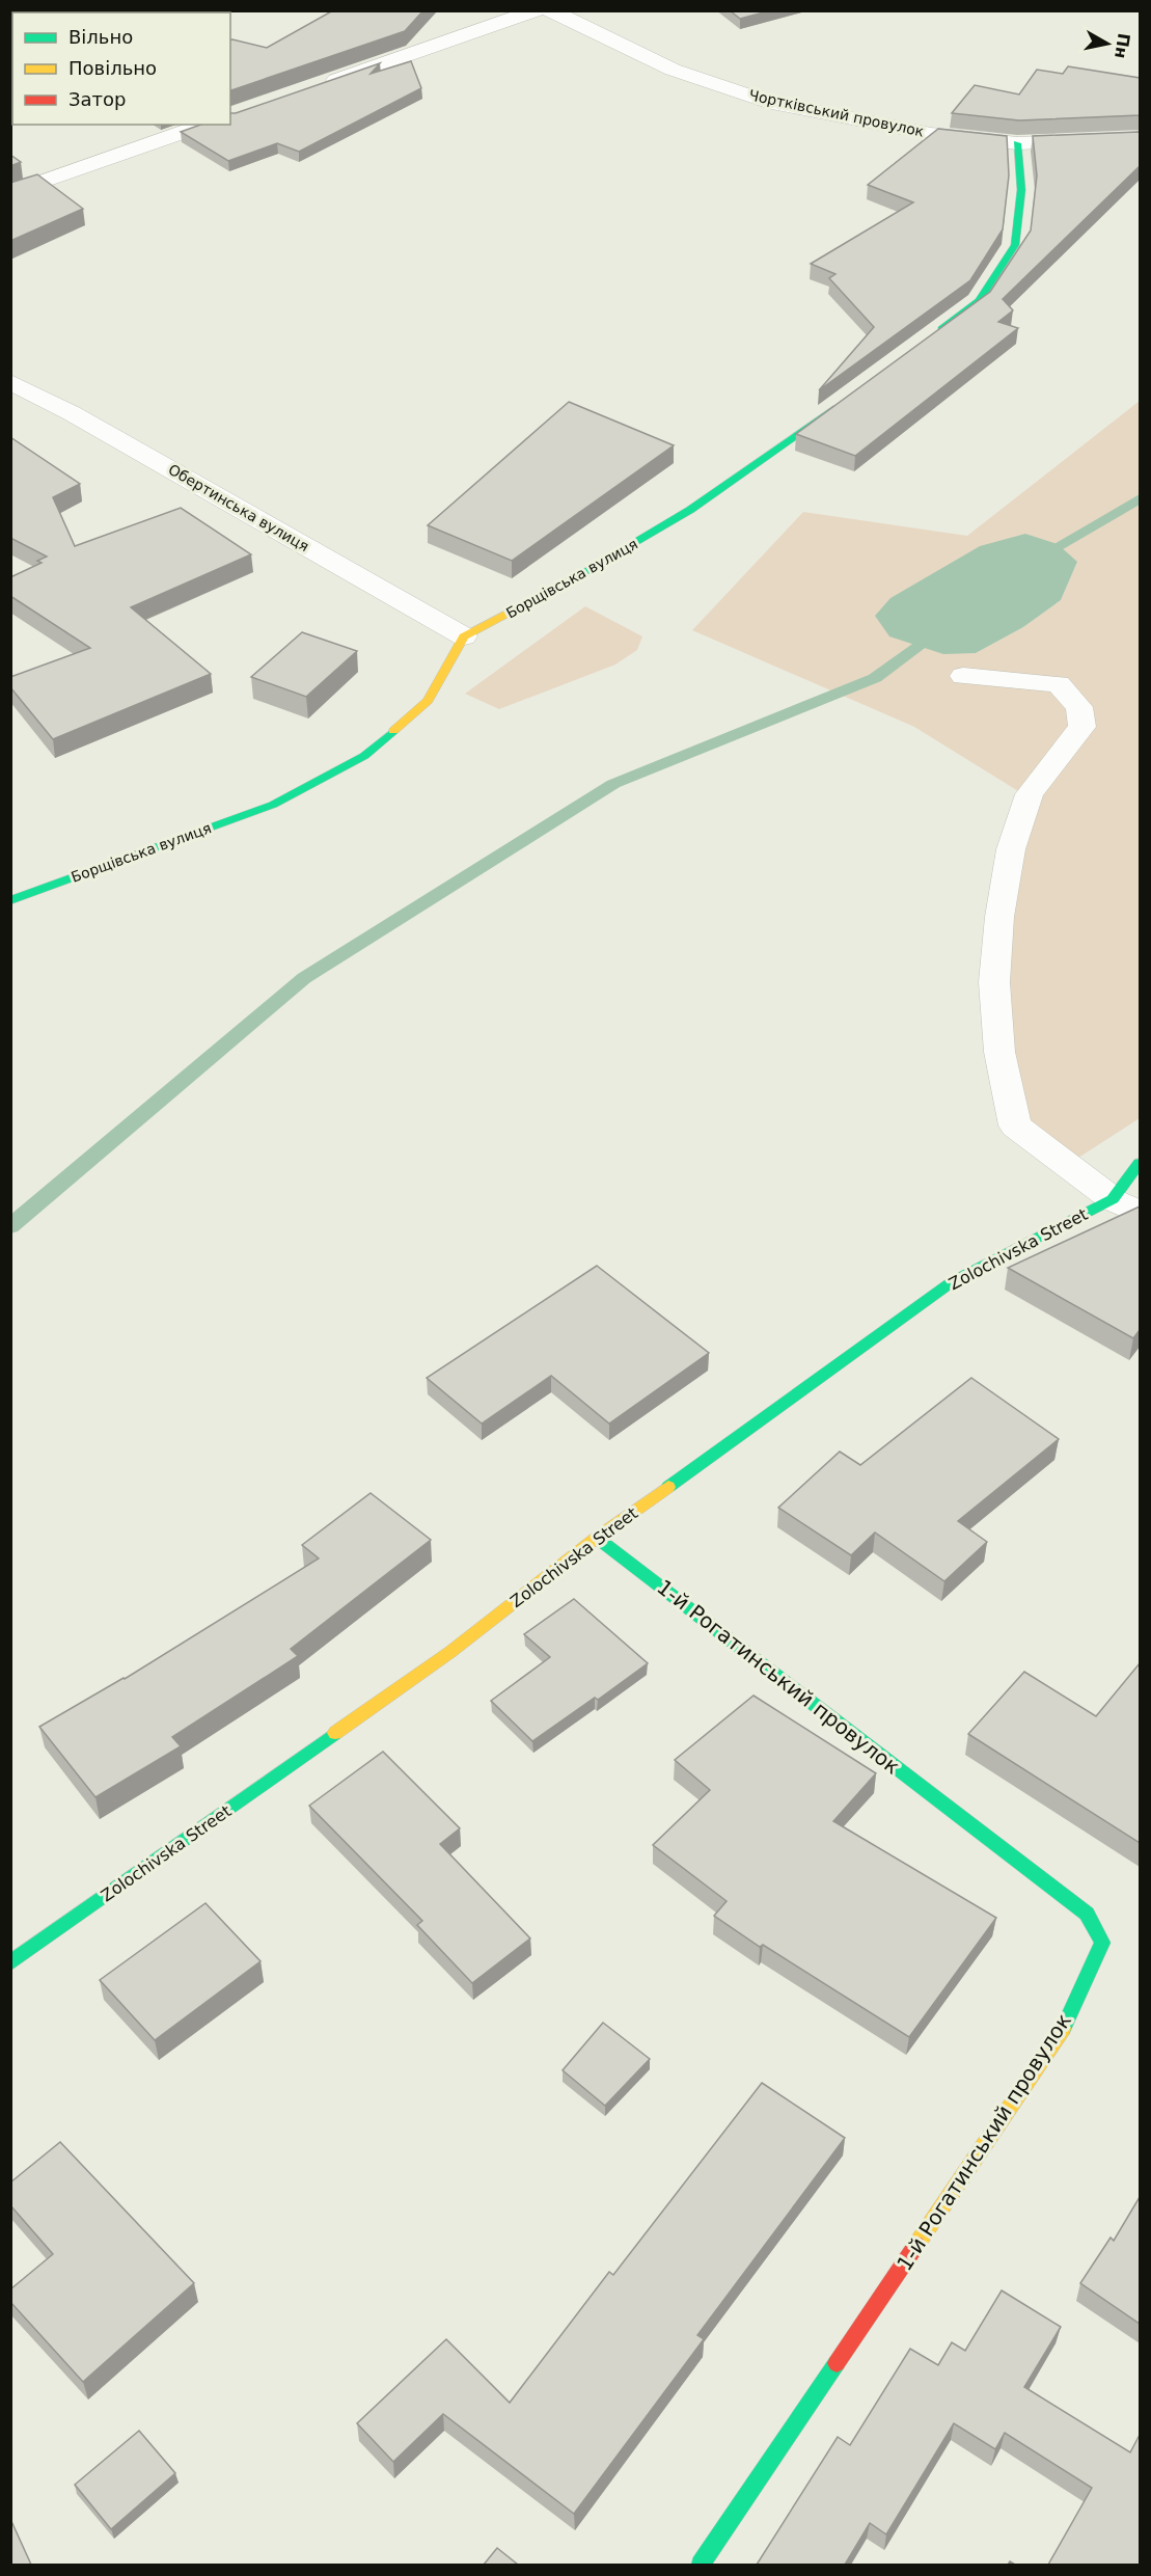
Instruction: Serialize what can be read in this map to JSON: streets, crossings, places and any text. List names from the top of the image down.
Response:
{
  "streets": {
    "street": [
      "Чортківський провулок",
      "Обертинська вулиця",
      "Борщівська вулиця",
      "Zolochivska Street",
      "1-й Рогатинський провулок"
    ]
  },
  "crossings": [
    ["Обертинська вулиця", "Борщівська вулиця"],
    ["Zolochivska Street", "1-й Рогатинський провулок"]
  ],
  "legend": ["Вільно", "Повільно", "Затор"],
  "north": "right"
}
